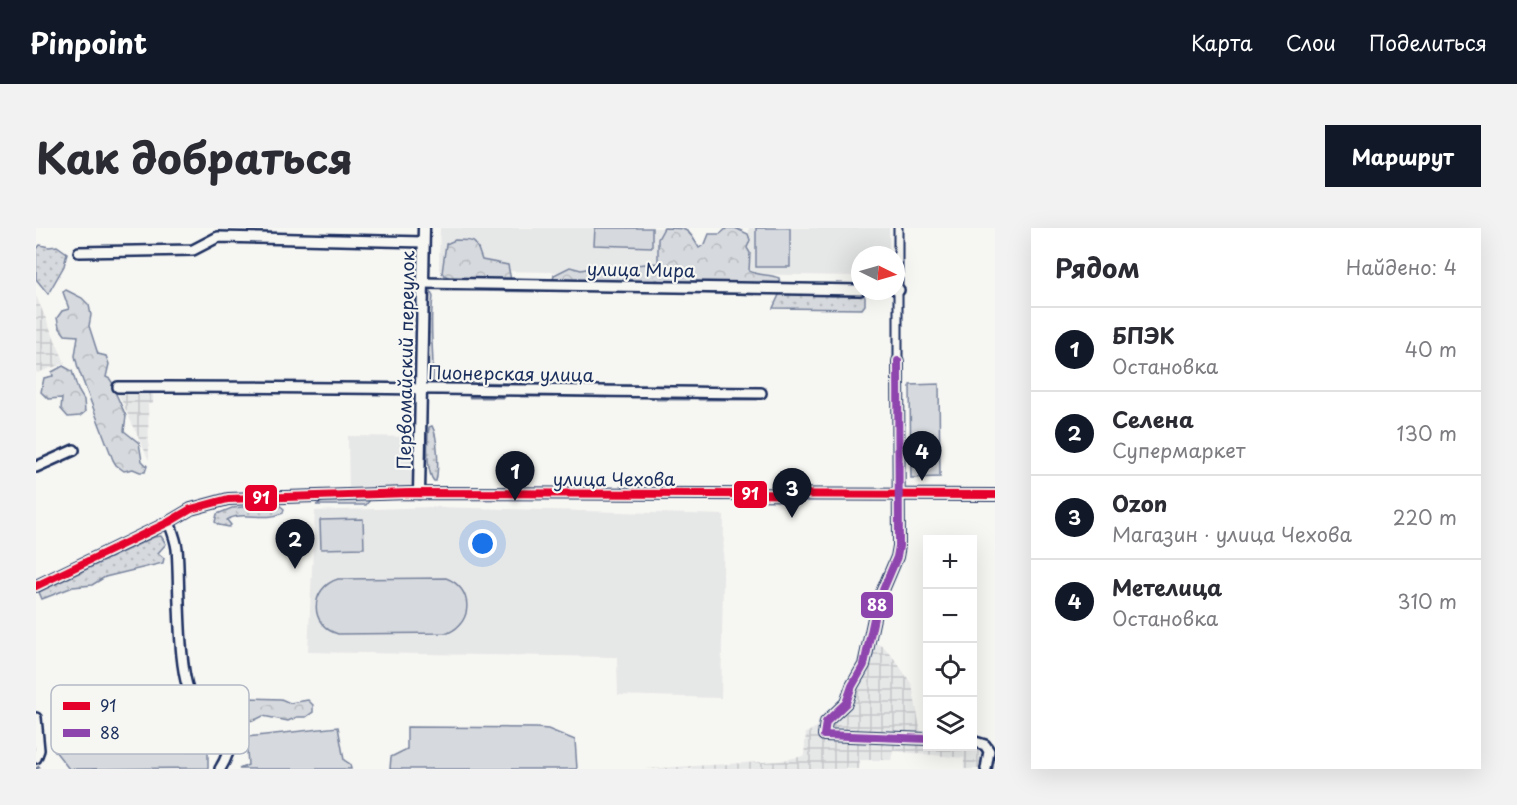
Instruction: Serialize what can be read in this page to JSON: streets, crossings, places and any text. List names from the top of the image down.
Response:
{
  "streets": {
    "street": [
      "улица Мира",
      "Первомайский переулок",
      "Пионерская улица",
      "улица Чехова"
    ]
  },
  "crossings": [
    ["улица Мира", "Первомайский переулок"],
    ["Первомайский переулок", "Пионерская улица"],
    ["Первомайский переулок", "улица Чехова"]
  ],
  "lines": ["transit line 88", "transit line 91"],
  "legend": ["91", "88"],
  "north": "right",
  "page": {
    "header": "Pinpoint",
    "nav": ["Карта", "Слои", "Поделиться"],
    "title": "Как добраться",
    "buttons": "Маршрут",
    "heading": ["Рядом", "Найдено: 4"],
    "list": [
      {
        "mark": "1",
        "name": "БПЭК",
        "note": "Остановка",
        "value": "40 m"
      },
      {
        "mark": "2",
        "name": "Селена",
        "note": "Супермаркет",
        "value": "130 m"
      },
      {
        "mark": "3",
        "name": "Ozon",
        "note": "Магазин · улица Чехова",
        "value": "220 m"
      },
      {
        "mark": "4",
        "name": "Метелица",
        "note": "Остановка",
        "value": "310 m"
      }
    ],
    "pins": [
      "4",
      "1",
      "3",
      "2"
    ],
    "map_buttons": ["+", "−"]
  }
}
